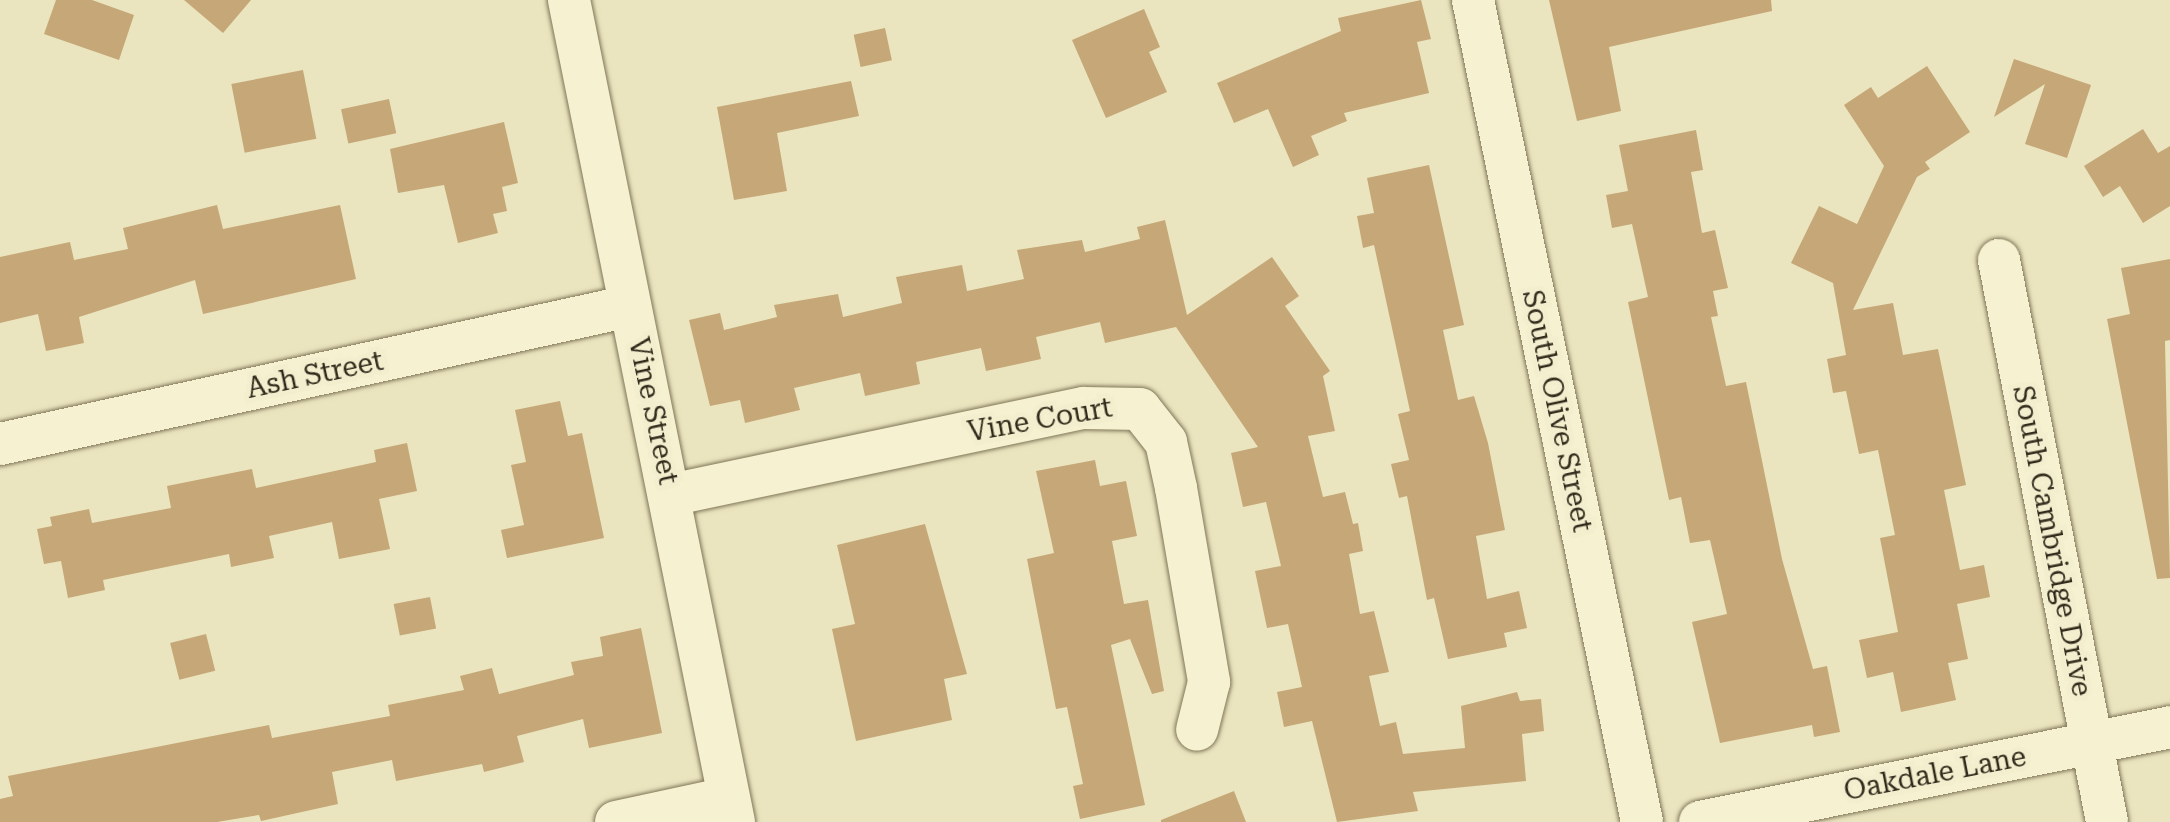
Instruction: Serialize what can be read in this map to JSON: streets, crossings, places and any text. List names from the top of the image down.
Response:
{
  "streets": {
    "street": [
      "Ash Street",
      "Vine Street",
      "South Olive Street",
      "Vine Court",
      "South Cambridge Drive",
      "Oakdale Lane"
    ]
  },
  "crossings": [
    ["Ash Street", "Vine Street"],
    ["Vine Street", "Vine Court"],
    ["South Cambridge Drive", "Oakdale Lane"]
  ]
}
